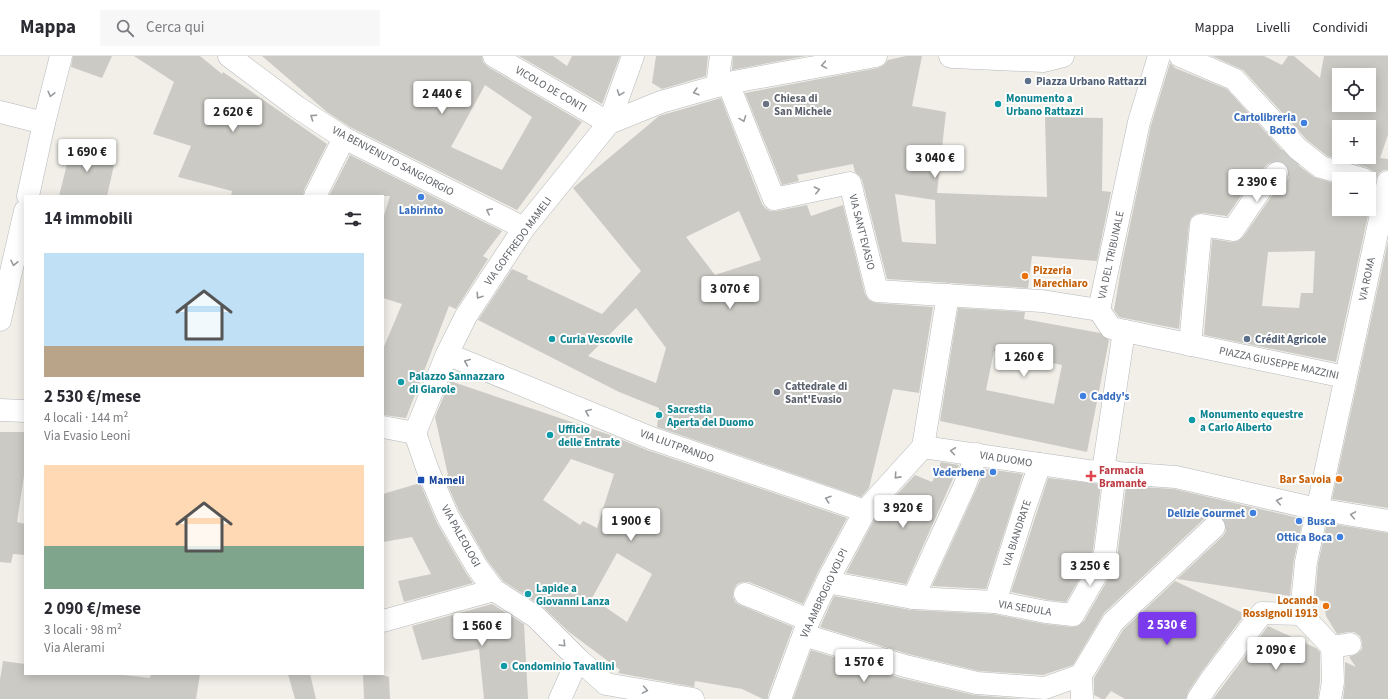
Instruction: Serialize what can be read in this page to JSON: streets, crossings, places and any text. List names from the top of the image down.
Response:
{
  "streets": {
    "street": [
      "VICOLO DE CONTI",
      "VIA BENVENUTO SANGIORGIO",
      "VIA SANT'EVASIO",
      "VIA GOFFREDO MAMELI",
      "VIA DEL TRIBUNALE",
      "VIA ROMA",
      "PIAZZA GIUSEPPE MAZZINI",
      "VIA LIUTPRANDO",
      "VIA DUOMO",
      "VIA BIANDRATE",
      "VIA PALEOLOGI",
      "VIA AMBROGIO VOLPI",
      "VIA SEDULA"
    ]
  },
  "crossings": [
    ["VICOLO DE CONTI", "VIA GOFFREDO MAMELI"],
    ["VIA BENVENUTO SANGIORGIO", "VIA GOFFREDO MAMELI"],
    ["VIA SANT'EVASIO", "VIA DEL TRIBUNALE"],
    ["VIA SANT'EVASIO", "PIAZZA GIUSEPPE MAZZINI"],
    ["VIA GOFFREDO MAMELI", "VIA LIUTPRANDO"],
    ["VIA GOFFREDO MAMELI", "VIA PALEOLOGI"],
    ["VIA DEL TRIBUNALE", "PIAZZA GIUSEPPE MAZZINI"],
    ["VIA ROMA", "PIAZZA GIUSEPPE MAZZINI"],
    ["VIA LIUTPRANDO", "VIA AMBROGIO VOLPI"],
    ["VIA DUOMO", "VIA BIANDRATE"],
    ["VIA DUOMO", "VIA AMBROGIO VOLPI"],
    ["VIA DUOMO", "VIA SEDULA"],
    ["VIA BIANDRATE", "VIA SEDULA"],
    ["VIA AMBROGIO VOLPI", "VIA SEDULA"]
  ],
  "one_way": [
    "VIA BENVENUTO SANGIORGIO",
    "VIA GOFFREDO MAMELI",
    "VIA LIUTPRANDO",
    "VIA PALEOLOGI"
  ],
  "places": {
    "other": [
      "Piazza Urbano Rattazzi",
      "Chiesa di San Michele",
      "Monumento a Urbano Rattazzi",
      "Cartolibreria Botto",
      "Labirinto",
      "Pizzeria Marechiaro",
      "Curia Vescovile",
      "Crédit Agricole",
      "Palazzo Sannazzaro di Giarole",
      "Cattedrale di Sant'Evasio",
      "Caddy's",
      "Sacrestia Aperta del Duomo",
      "Monumento equestre a Carlo Alberto",
      "Ufficio delle Entrate",
      "Vederbene",
      "Bar Savoia",
      "Delizie Gourmet",
      "Busca",
      "Ottica Boca",
      "Lapide a Giovanni Lanza",
      "Locanda Rossignoli 1913",
      "Condominio Tavallini"
    ],
    "health": ["Farmacia Bramante"],
    "transit": ["Mameli"]
  },
  "page": {
    "header": "Mappa",
    "search": "Cerca qui",
    "nav": ["Mappa", "Livelli", "Condividi"],
    "map_buttons": ["+", "−"],
    "price": [
      "2 440 €",
      "2 620 €",
      "1 690 €",
      "3 040 €",
      "2 390 €",
      "3 070 €",
      "1 260 €",
      "3 920 €",
      "1 900 €",
      "3 250 €",
      "2 530 €",
      "1 560 €",
      "2 090 €",
      "1 570 €"
    ],
    "heading": "14 immobili",
    "list": [
      {
        "name": "2 530 €/mese",
        "note": "4 locali · 144 m² · Via Evasio Leoni"
      },
      {
        "name": "2 090 €/mese",
        "note": "3 locali · 98 m² · Via Alerami"
      }
    ]
  }
}
